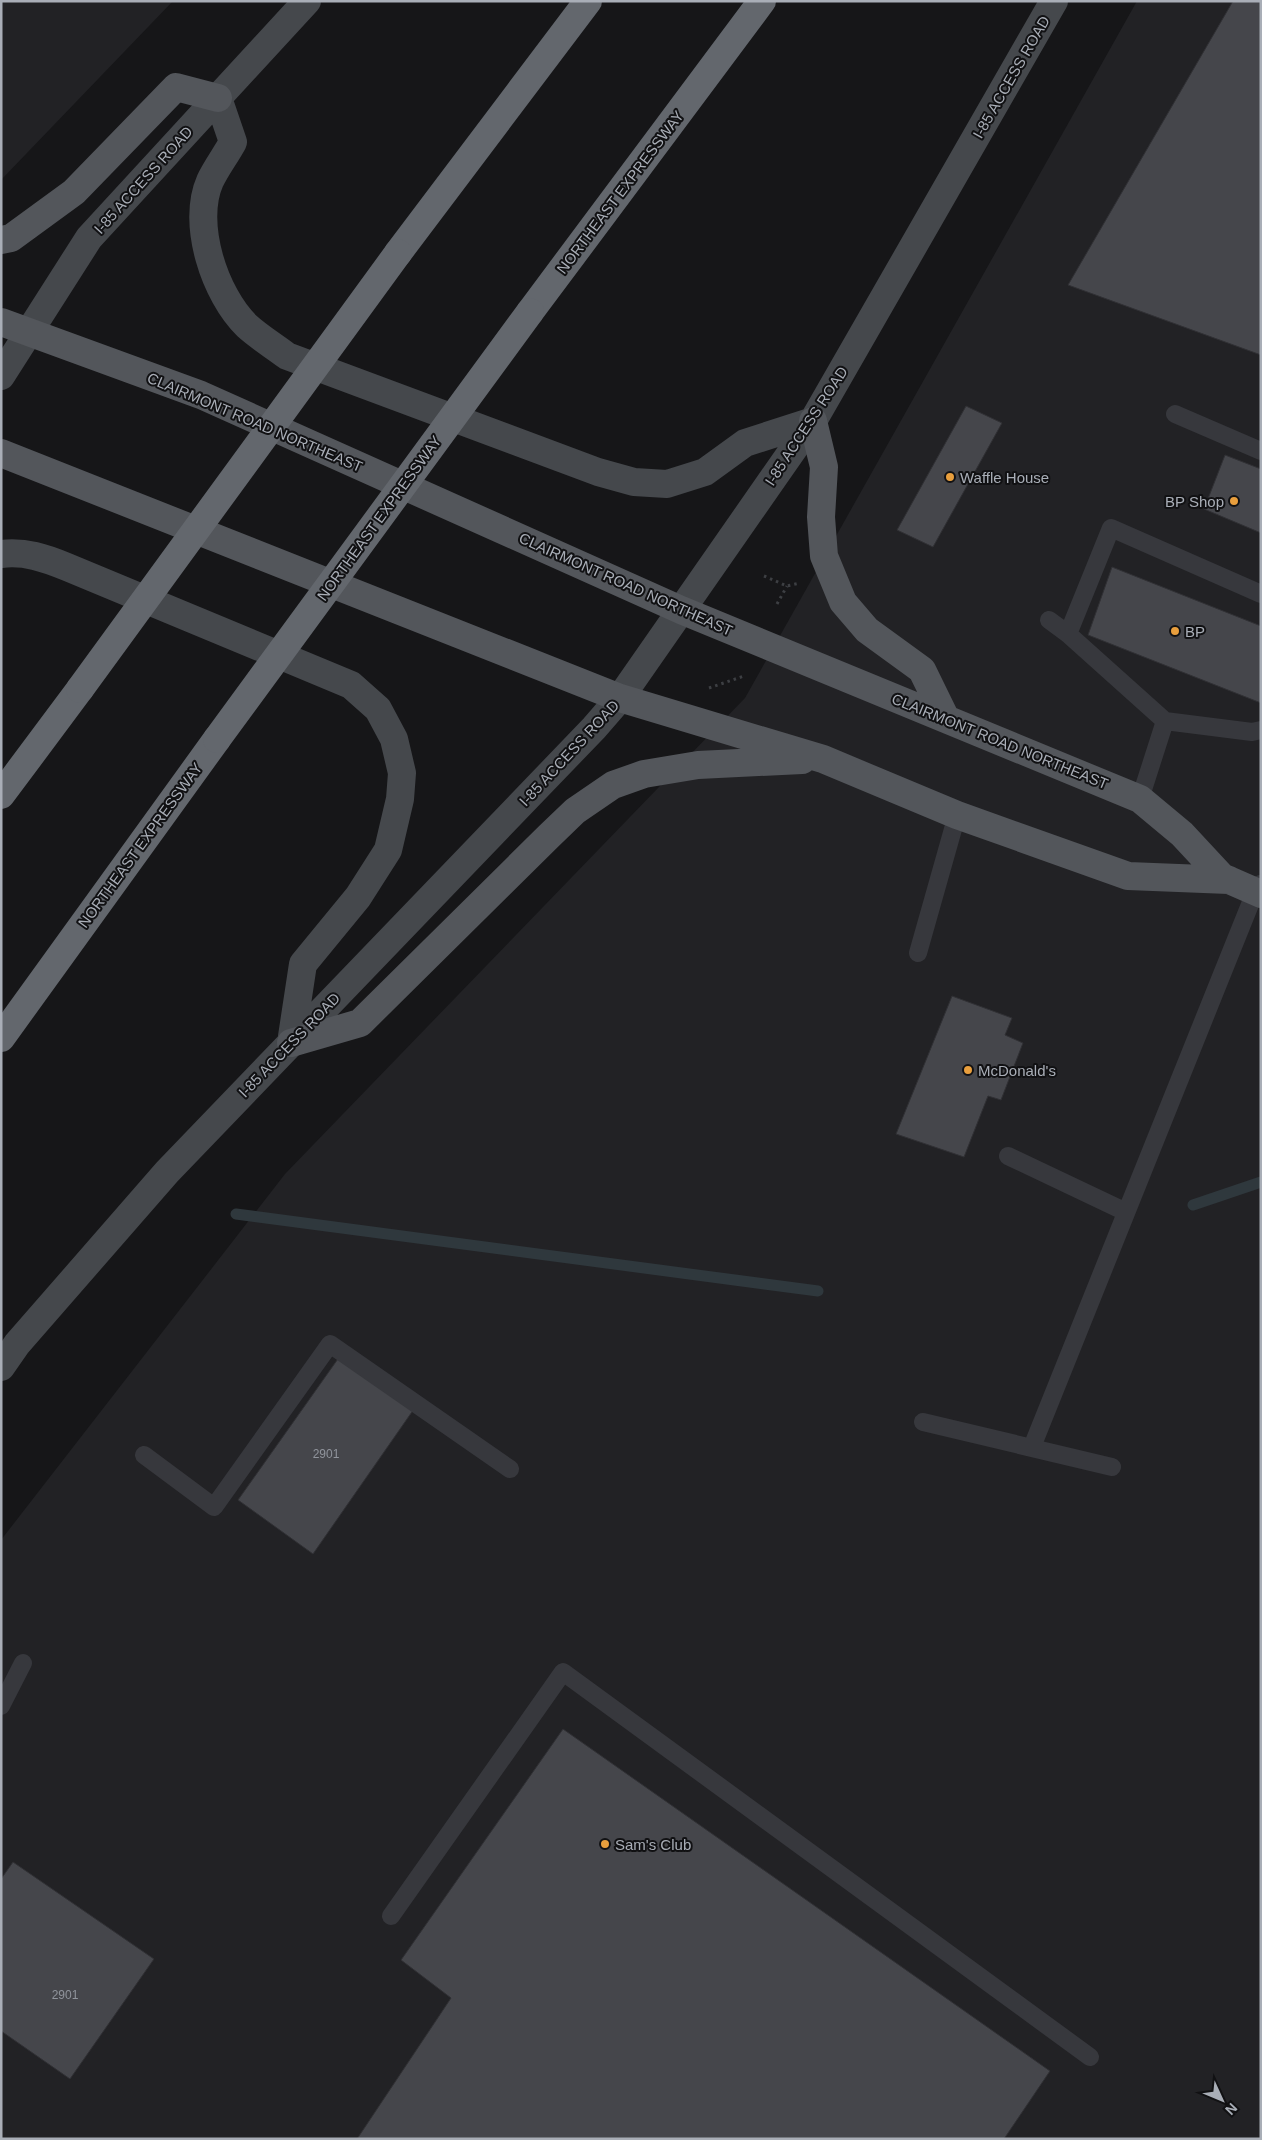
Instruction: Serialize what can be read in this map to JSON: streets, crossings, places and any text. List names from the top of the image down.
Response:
{
  "streets": {
    "highway": ["NORTHEAST EXPRESSWAY"],
    "main road": ["I-85 ACCESS ROAD", "CLAIRMONT ROAD NORTHEAST"]
  },
  "crossings": [
    ["I-85 ACCESS ROAD", "CLAIRMONT ROAD NORTHEAST"]
  ],
  "places": [
    "Waffle House",
    "BP Shop",
    "BP",
    "McDonald's",
    "Sam's Club"
  ],
  "house_numbers": ["2901", "2901"],
  "north": "bottom right"
}
